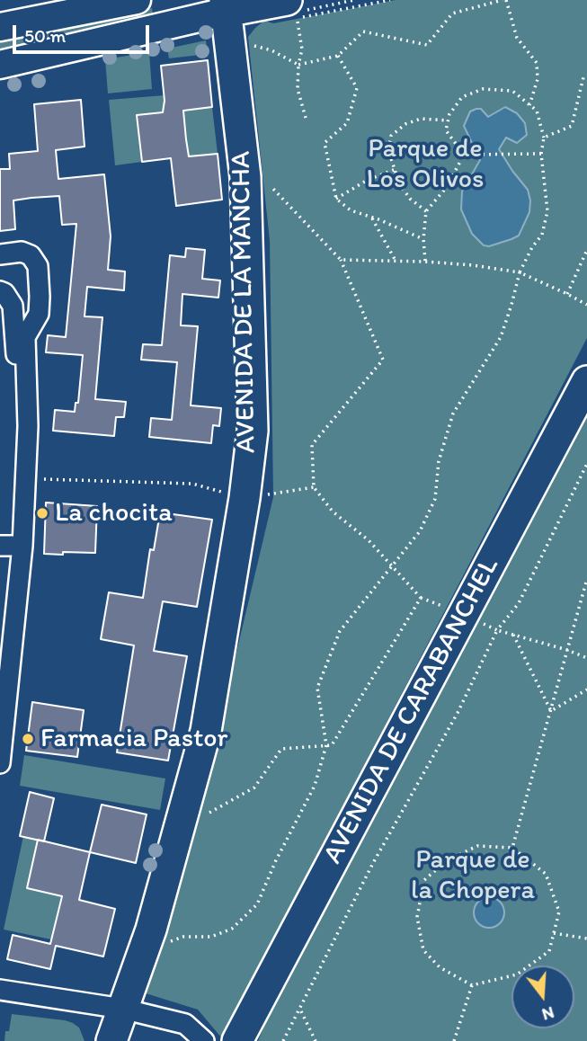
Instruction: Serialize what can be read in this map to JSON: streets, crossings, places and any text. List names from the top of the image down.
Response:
{
  "streets": {
    "main road": ["AVENIDA DE LA MANCHA", "AVENIDA DE CARABANCHEL"]
  },
  "parks": ["Parque de Los Olivos", "Parque de la Chopera"],
  "places": ["La chocita", "Farmacia Pastor"],
  "scale_bar": "50 m",
  "north": "bottom"
}
